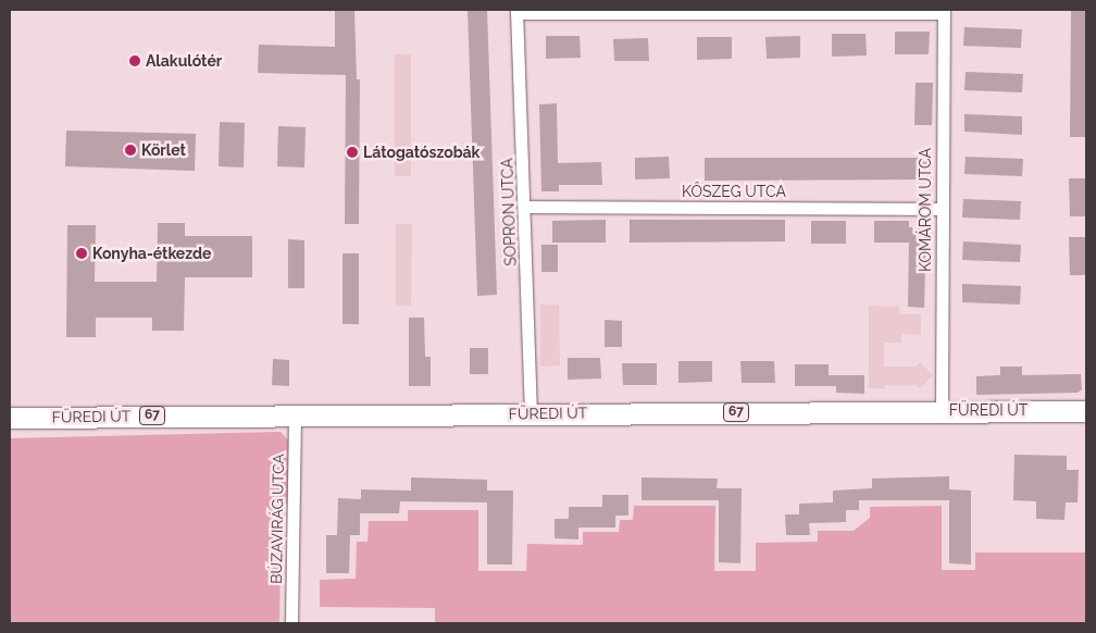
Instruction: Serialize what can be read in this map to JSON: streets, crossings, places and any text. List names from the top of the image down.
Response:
{
  "streets": {
    "main road": ["FÜREDI ÚT", "67"],
    "street": [
      "KŐSZEG UTCA",
      "KOMÁROM UTCA",
      "SOPRON UTCA",
      "BÚZAVIRÁG UTCA"
    ]
  },
  "crossings": [
    ["KŐSZEG UTCA", "KOMÁROM UTCA"],
    ["KŐSZEG UTCA", "SOPRON UTCA"],
    ["KOMÁROM UTCA", "FÜREDI ÚT"],
    ["SOPRON UTCA", "FÜREDI ÚT"],
    ["FÜREDI ÚT", "BÚZAVIRÁG UTCA"]
  ],
  "places": [
    "Alakulótér",
    "Körlet",
    "Látogatószobák",
    "Konyha-étkezde"
  ]
}
